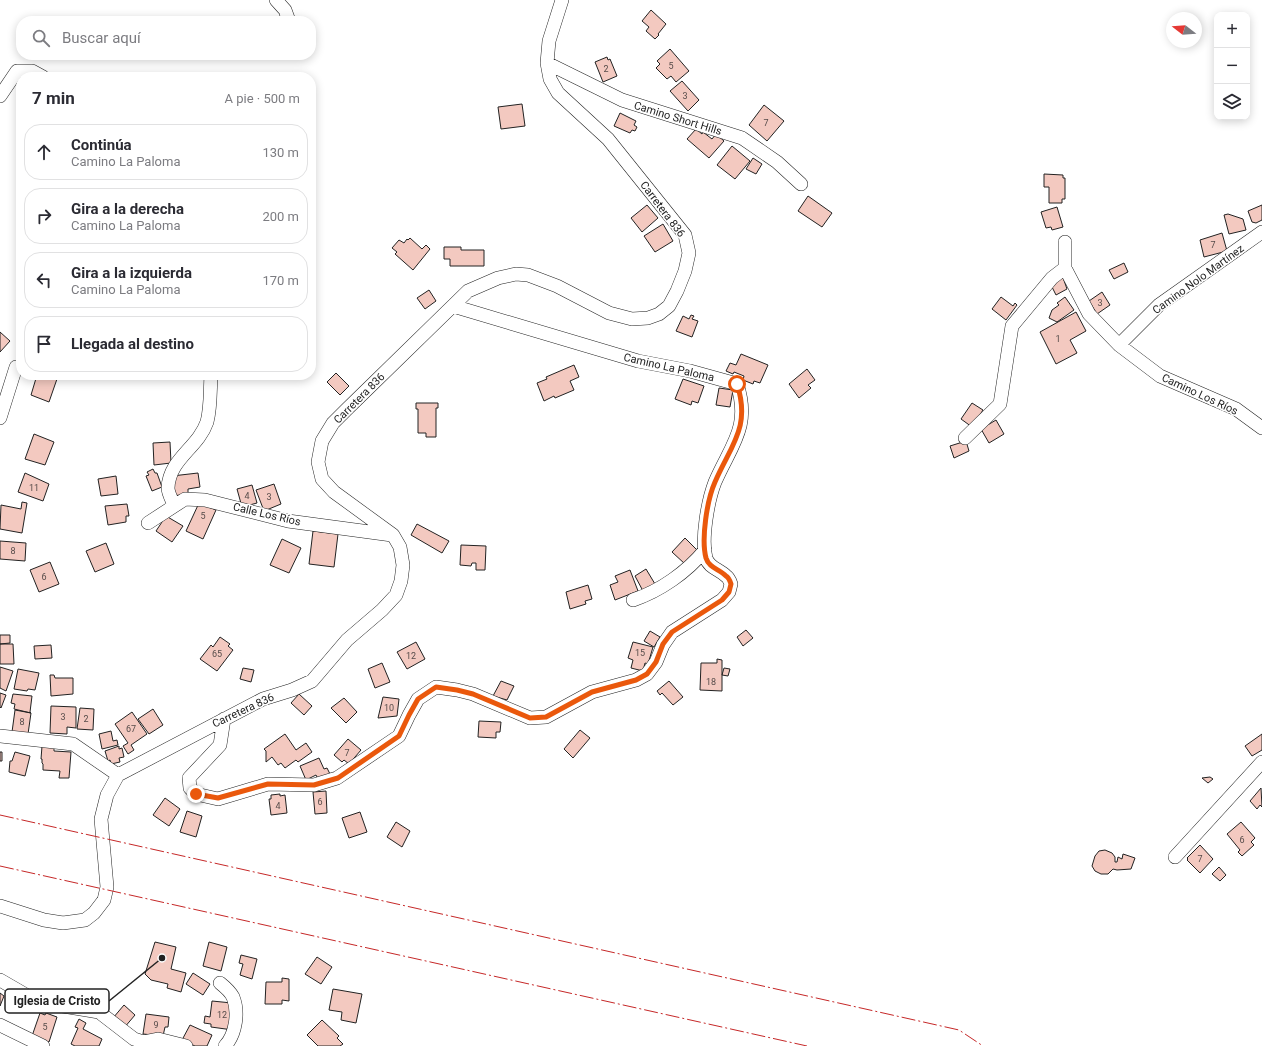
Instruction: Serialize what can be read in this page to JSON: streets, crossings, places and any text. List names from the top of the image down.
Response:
{
  "streets": {
    "street": [
      "Camino Short Hills",
      "Carretera 836",
      "Camino Nolo Martínez",
      "Camino La Paloma",
      "Camino Los Ríos",
      "Calle Los Ríos"
    ]
  },
  "crossings": [
    ["Camino Short Hills", "Carretera 836"],
    ["Carretera 836", "Camino La Paloma"],
    ["Carretera 836", "Calle Los Ríos"],
    ["Camino Nolo Martínez", "Camino Los Ríos"]
  ],
  "places": ["Iglesia de Cristo"],
  "house_numbers": [
    "5",
    "2",
    "3",
    "7",
    "7",
    "3",
    "1",
    "11",
    "4",
    "3",
    "5",
    "8",
    "6",
    "15",
    "65",
    "12",
    "18",
    "10",
    "3",
    "2",
    "8",
    "67",
    "7",
    "6",
    "4",
    "6",
    "7",
    "12",
    "9",
    "5"
  ],
  "north": "left",
  "page": {
    "map_buttons": ["+", "−"],
    "search": "Buscar aquí",
    "heading": ["7 min", "A pie · 500 m"],
    "list": [
      ["Continúa", "Camino La Paloma", "130 m"],
      ["Gira a la derecha", "Camino La Paloma", "200 m"],
      ["Gira a la izquierda", "Camino La Paloma", "170 m"],
      "Llegada al destino"
    ]
  }
}
